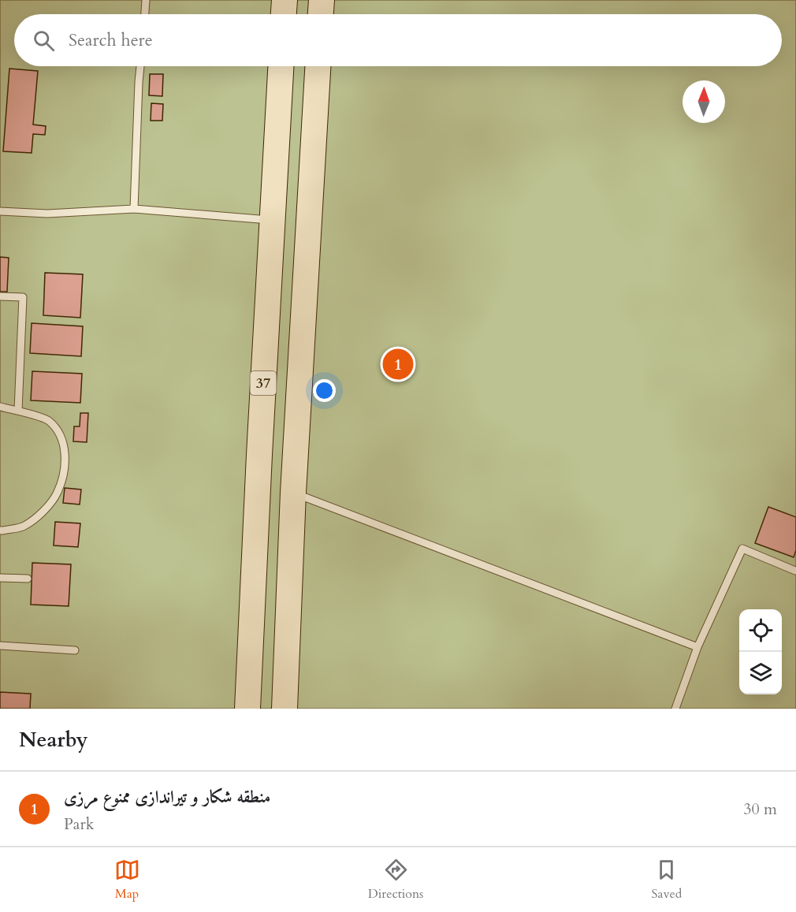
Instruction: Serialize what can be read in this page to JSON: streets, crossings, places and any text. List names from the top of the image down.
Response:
{
  "streets": {
    "highway": ["37"]
  },
  "north": "top",
  "page": {
    "search": "Search here",
    "pins": "1",
    "heading": "Nearby",
    "list": [
      {
        "mark": "1",
        "name": "منطقه شکار و تیراندازی ممنوع مرزی",
        "note": "Park",
        "value": "30 m"
      }
    ],
    "nav": ["Map", "Directions", "Saved"]
  }
}
